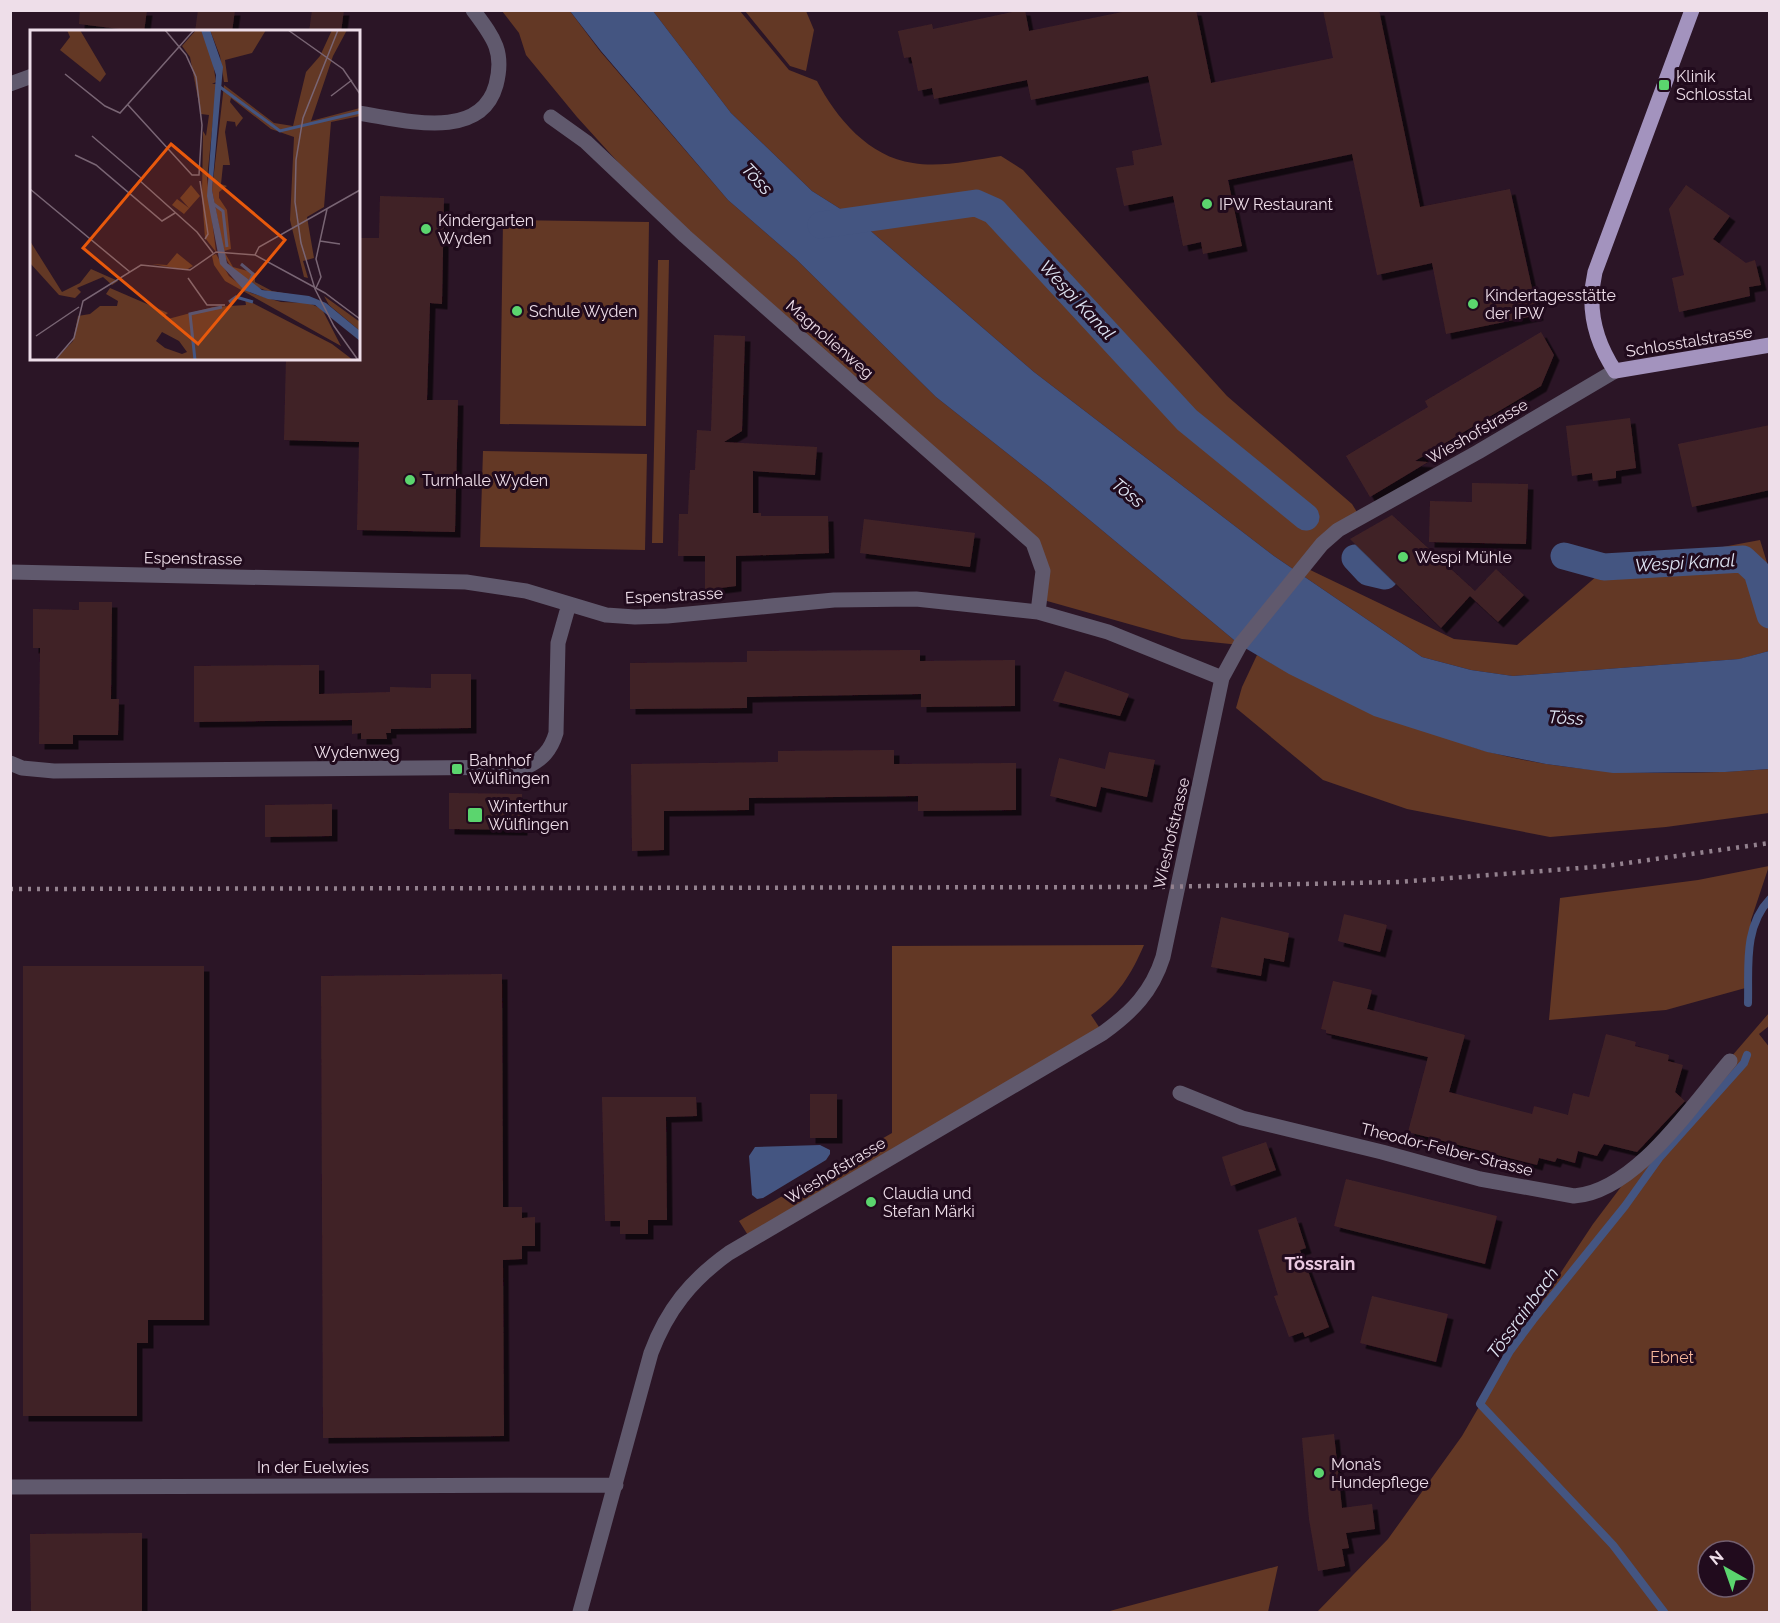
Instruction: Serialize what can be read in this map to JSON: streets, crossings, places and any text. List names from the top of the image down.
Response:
{
  "streets": {
    "main road": ["Schlosstalstrasse"],
    "street": [
      "Magnolienweg",
      "Wieshofstrasse",
      "Espenstrasse",
      "Wydenweg",
      "Theodor-Felber-Strasse",
      "In der Euelwies"
    ]
  },
  "crossings": [
    ["Magnolienweg", "Espenstrasse"],
    ["Schlosstalstrasse", "Wieshofstrasse"],
    ["Wieshofstrasse", "Espenstrasse"],
    ["Wieshofstrasse", "In der Euelwies"],
    ["Espenstrasse", "Wydenweg"]
  ],
  "districts": ["Tössrain"],
  "water": ["Töss", "Wespi Kanal", "Tössrainbach"],
  "parks": ["Ebnet"],
  "places": {
    "transit": ["Klinik Schlosstal", "Bahnhof Wülflingen", "Winterthur Wülflingen"],
    "other": [
      "IPW Restaurant",
      "Kindergarten Wyden",
      "Kindertagesstätte der IPW",
      "Schule Wyden",
      "Turnhalle Wyden",
      "Wespi Mühle",
      "Claudia und Stefan Märki",
      "Mona’s Hundepflege"
    ]
  },
  "north": "top left"
}
